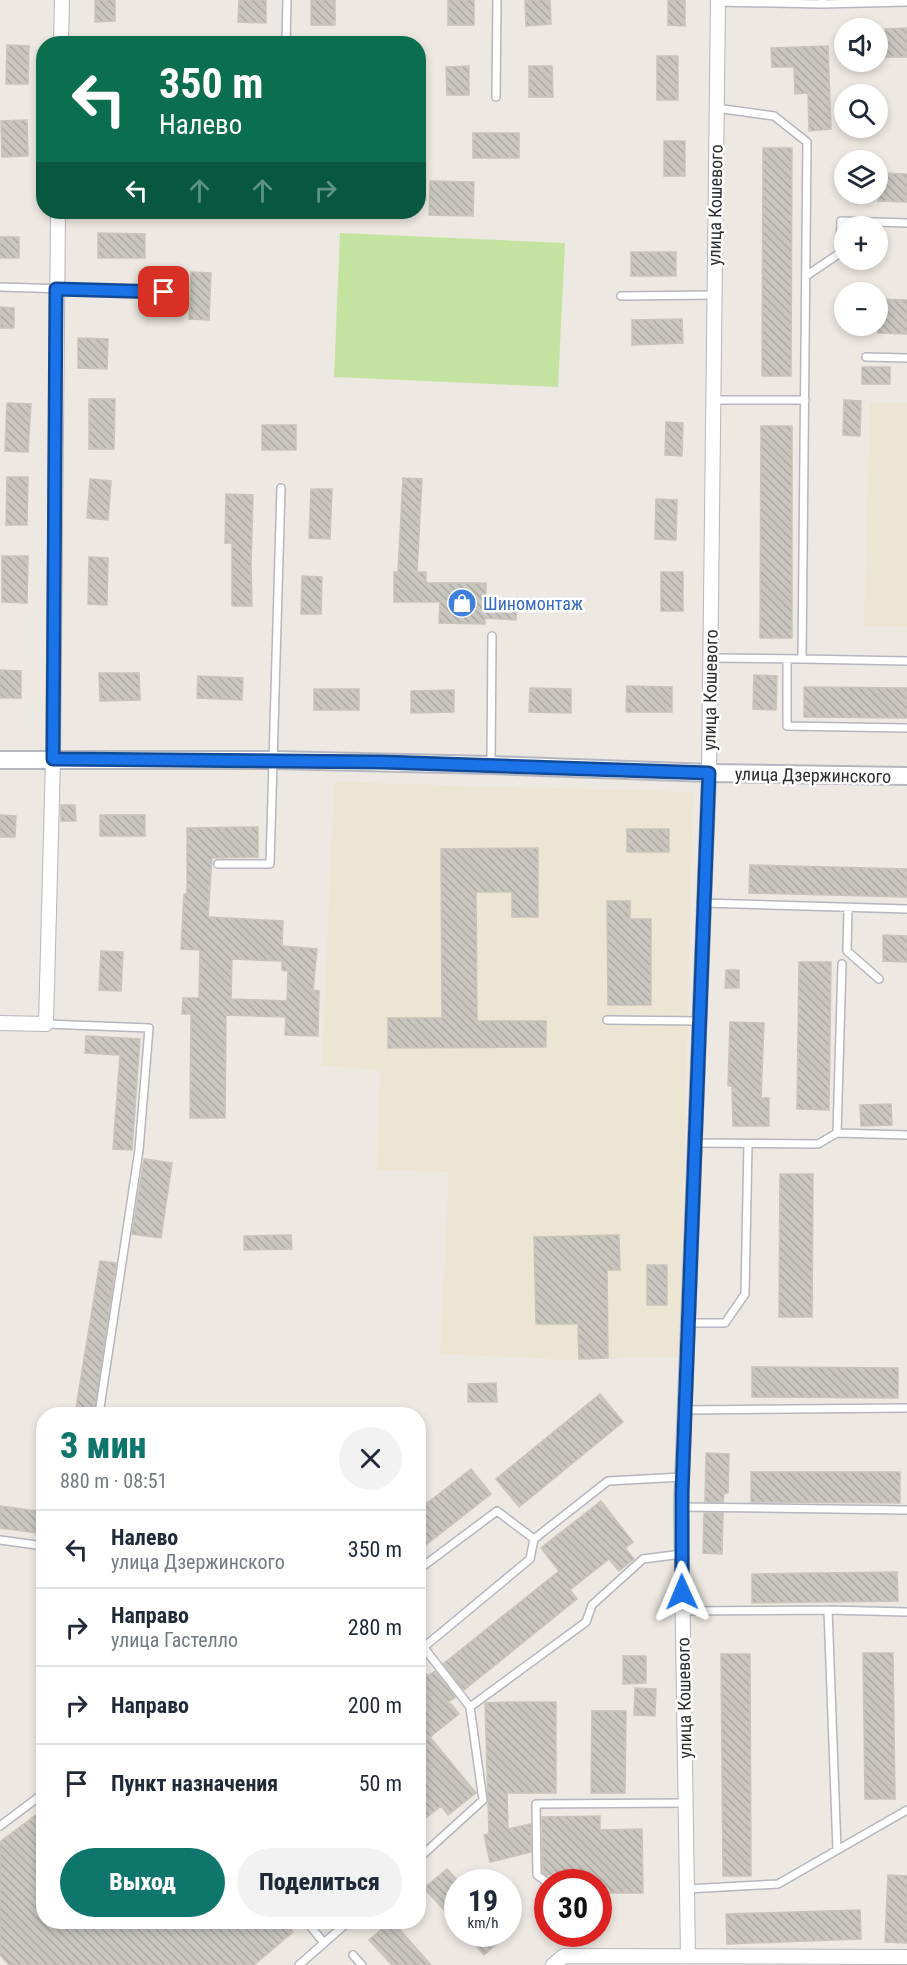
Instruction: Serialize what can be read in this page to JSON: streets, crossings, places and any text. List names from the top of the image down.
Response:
{
  "streets": {
    "street": ["улица Кошевого", "улица Дзержинского"]
  },
  "crossings": [
    ["улица Кошевого", "улица Дзержинского"]
  ],
  "places": {
    "shop": ["Шиномонтаж"]
  },
  "page": {
    "map_buttons": ["+", "−"],
    "turn": ["350 m", "Налево"],
    "heading": ["3 мин", "880 m · 08:51"],
    "list": [
      {
        "name": "Налево",
        "note": "улица Дзержинского",
        "value": "350 m"
      },
      {
        "name": "Направо",
        "note": "улица Гастелло",
        "value": "280 m"
      },
      {
        "name": "Направо",
        "value": "200 m"
      },
      {
        "name": "Пункт назначения",
        "value": "50 m"
      }
    ],
    "buttons": ["Выход", "Поделиться"],
    "speed": "19 km/h",
    "limit": "30"
  }
}
